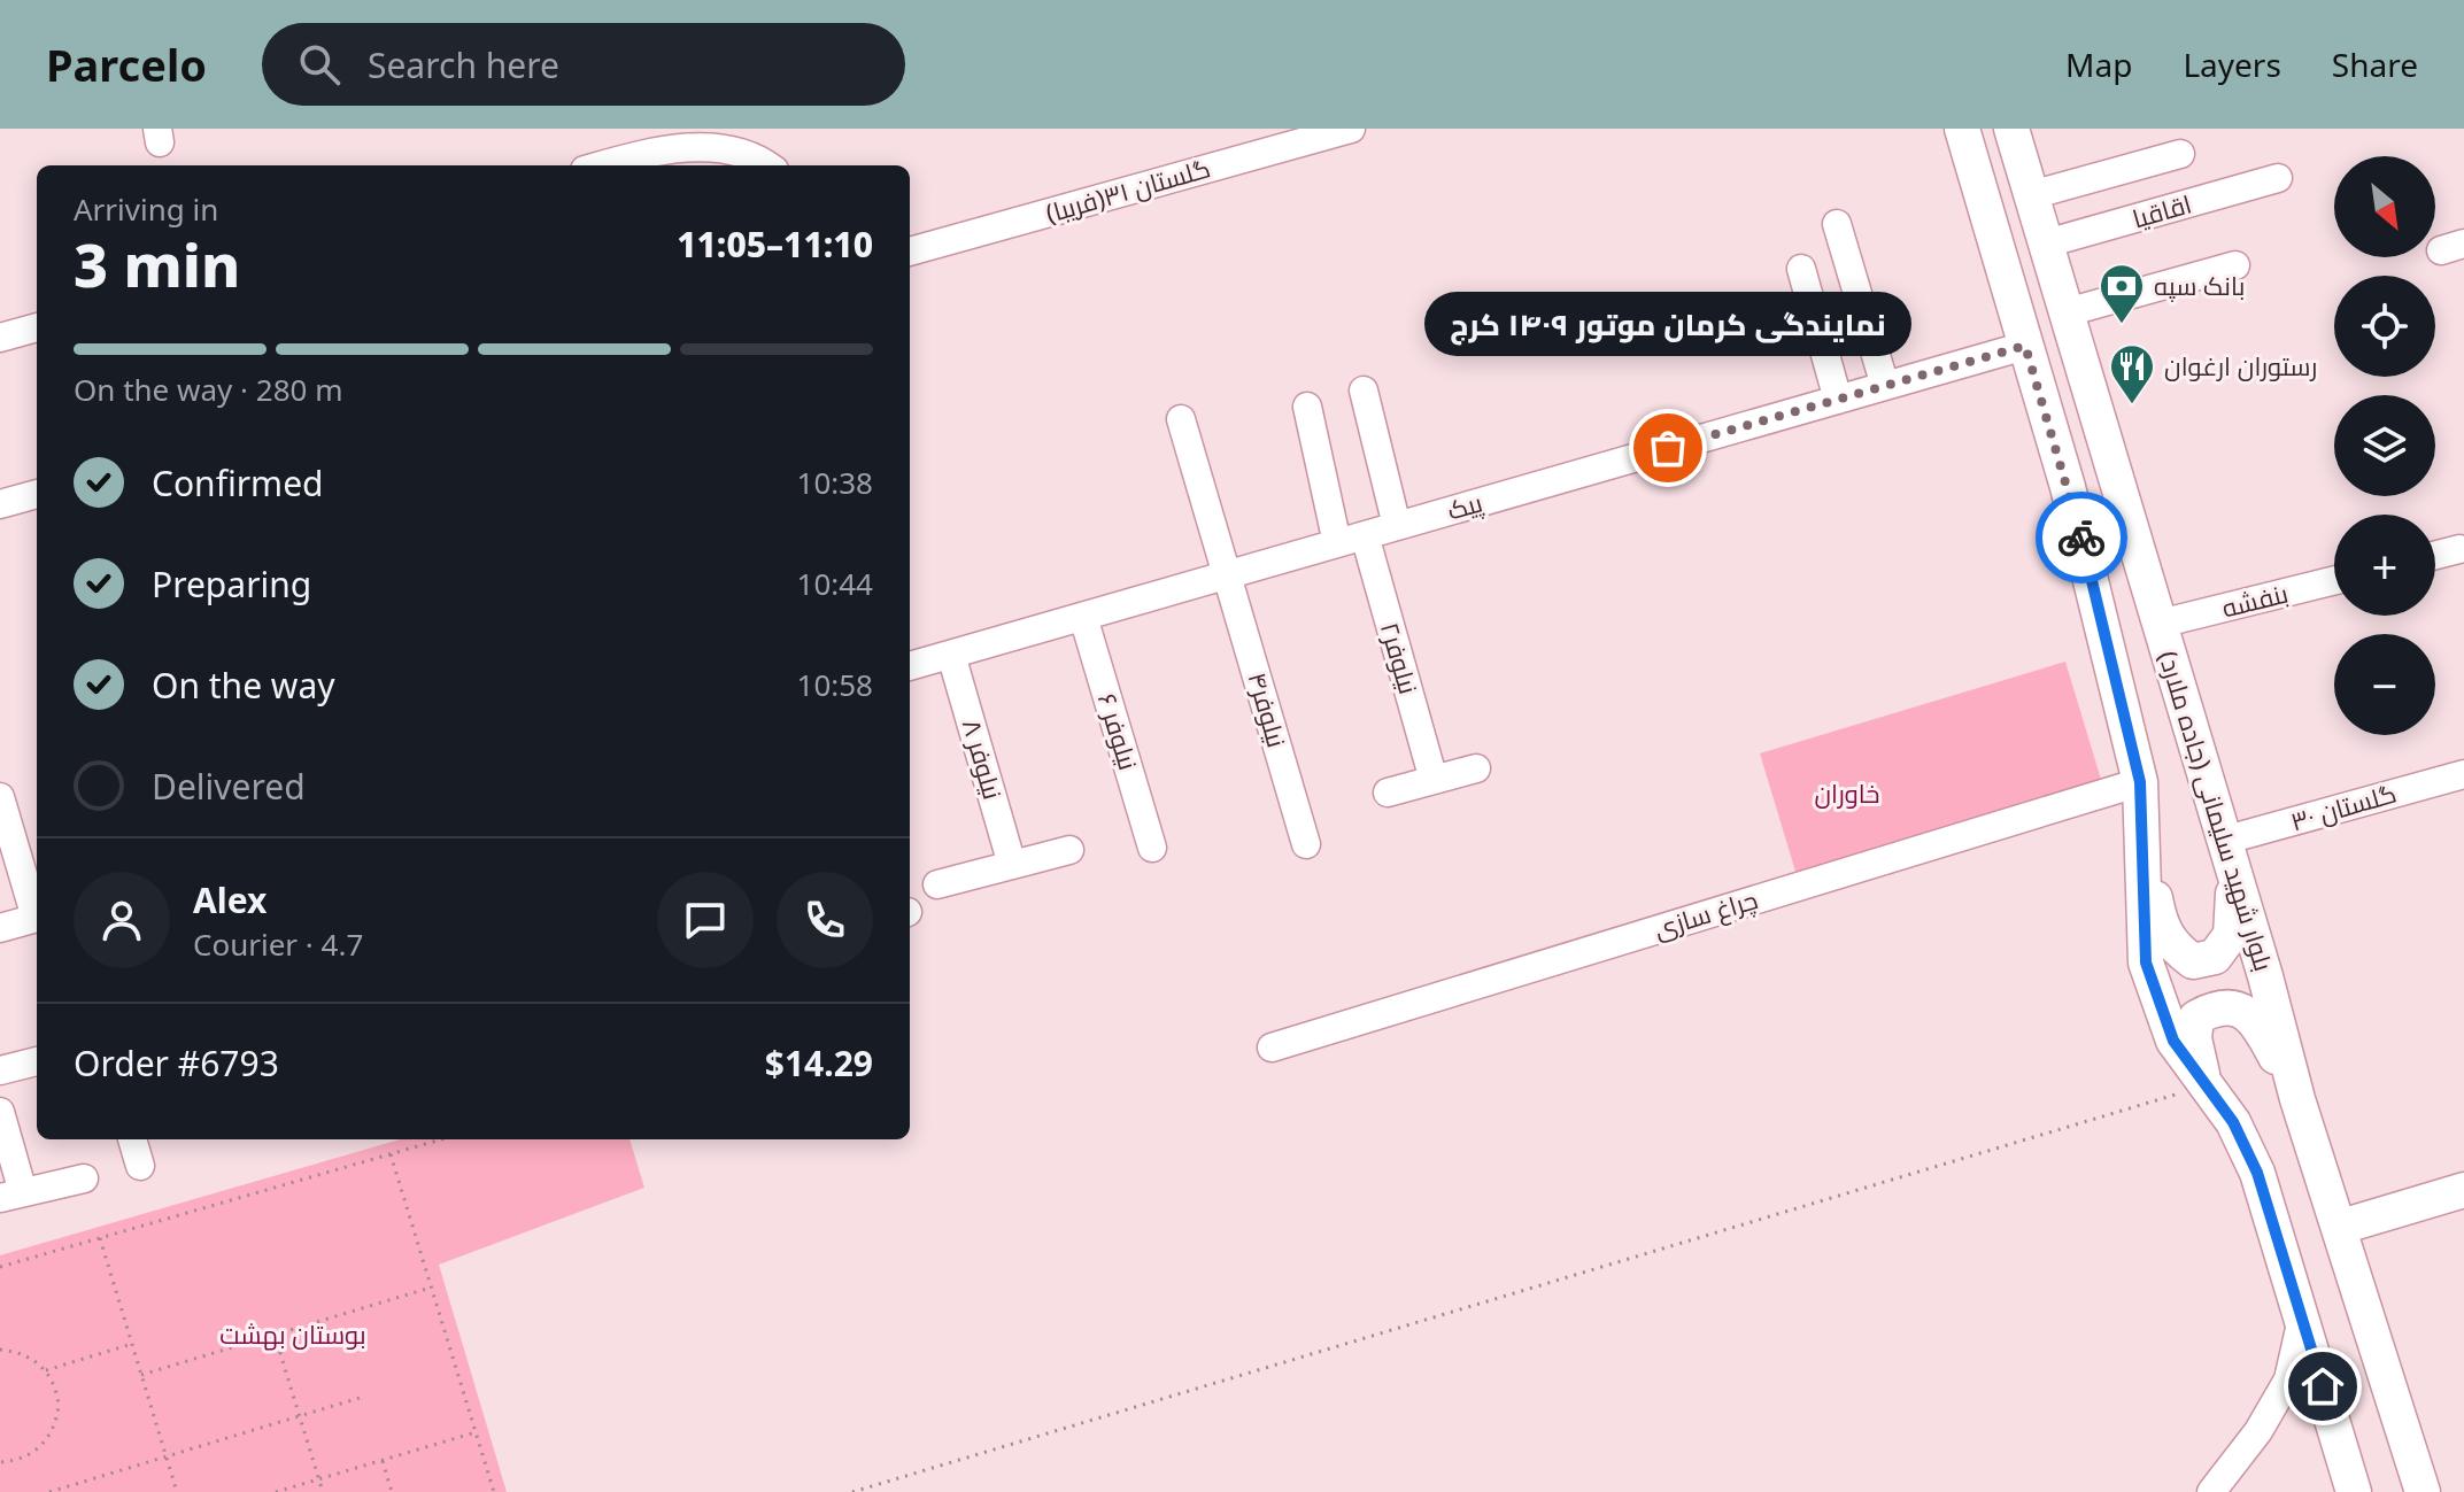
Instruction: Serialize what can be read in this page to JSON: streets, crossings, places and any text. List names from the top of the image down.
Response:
{
  "streets": {
    "main road": ["بلوار شهید سلیمانی (جاده ملارد)"],
    "street": [
      "گلستان ۳۱(فریبا)",
      "اقاقیا",
      "پیک",
      "بنفشه",
      "نیلوفر۲",
      "نیلوفر۴",
      "نیلوفر ۶",
      "نیلوفر ۸",
      "گلستان ۳۰",
      "چراغ سازی"
    ]
  },
  "crossings": [
    ["اقاقیا", "بلوار شهید سلیمانی (جاده ملارد)"],
    ["پیک", "نیلوفر۲"],
    ["پیک", "نیلوفر۴"],
    ["پیک", "نیلوفر ۶"],
    ["پیک", "نیلوفر ۸"],
    ["بنفشه", "بلوار شهید سلیمانی (جاده ملارد)"],
    ["گلستان ۳۰", "بلوار شهید سلیمانی (جاده ملارد)"]
  ],
  "parks": ["خاوران", "بوستان بهشت"],
  "places": {
    "bank": ["بانک سپه"],
    "restaurant": ["رستوران ارغوان"],
    "other": ["نمایندگی کرمان موتور ۱۴۰۹ کرج"]
  },
  "north": "bottom right",
  "page": {
    "header": "Parcelo",
    "search": "Search here",
    "nav": ["Map", "Layers", "Share"],
    "map_buttons": ["+", "−"],
    "heading": ["3 min", "Arriving in", "11:05–11:10"],
    "panel": [
      "Alex",
      "Courier · 4.7",
      "Order #6793",
      "$14.29"
    ],
    "bubble": "نمایندگی کرمان موتور ۱۴۰۹ کرج",
    "bar": "On the way · 280 m",
    "list": [
      ["Confirmed", "10:38"],
      ["Preparing", "10:44"],
      ["On the way", "10:58"],
      "Delivered"
    ]
  }
}
